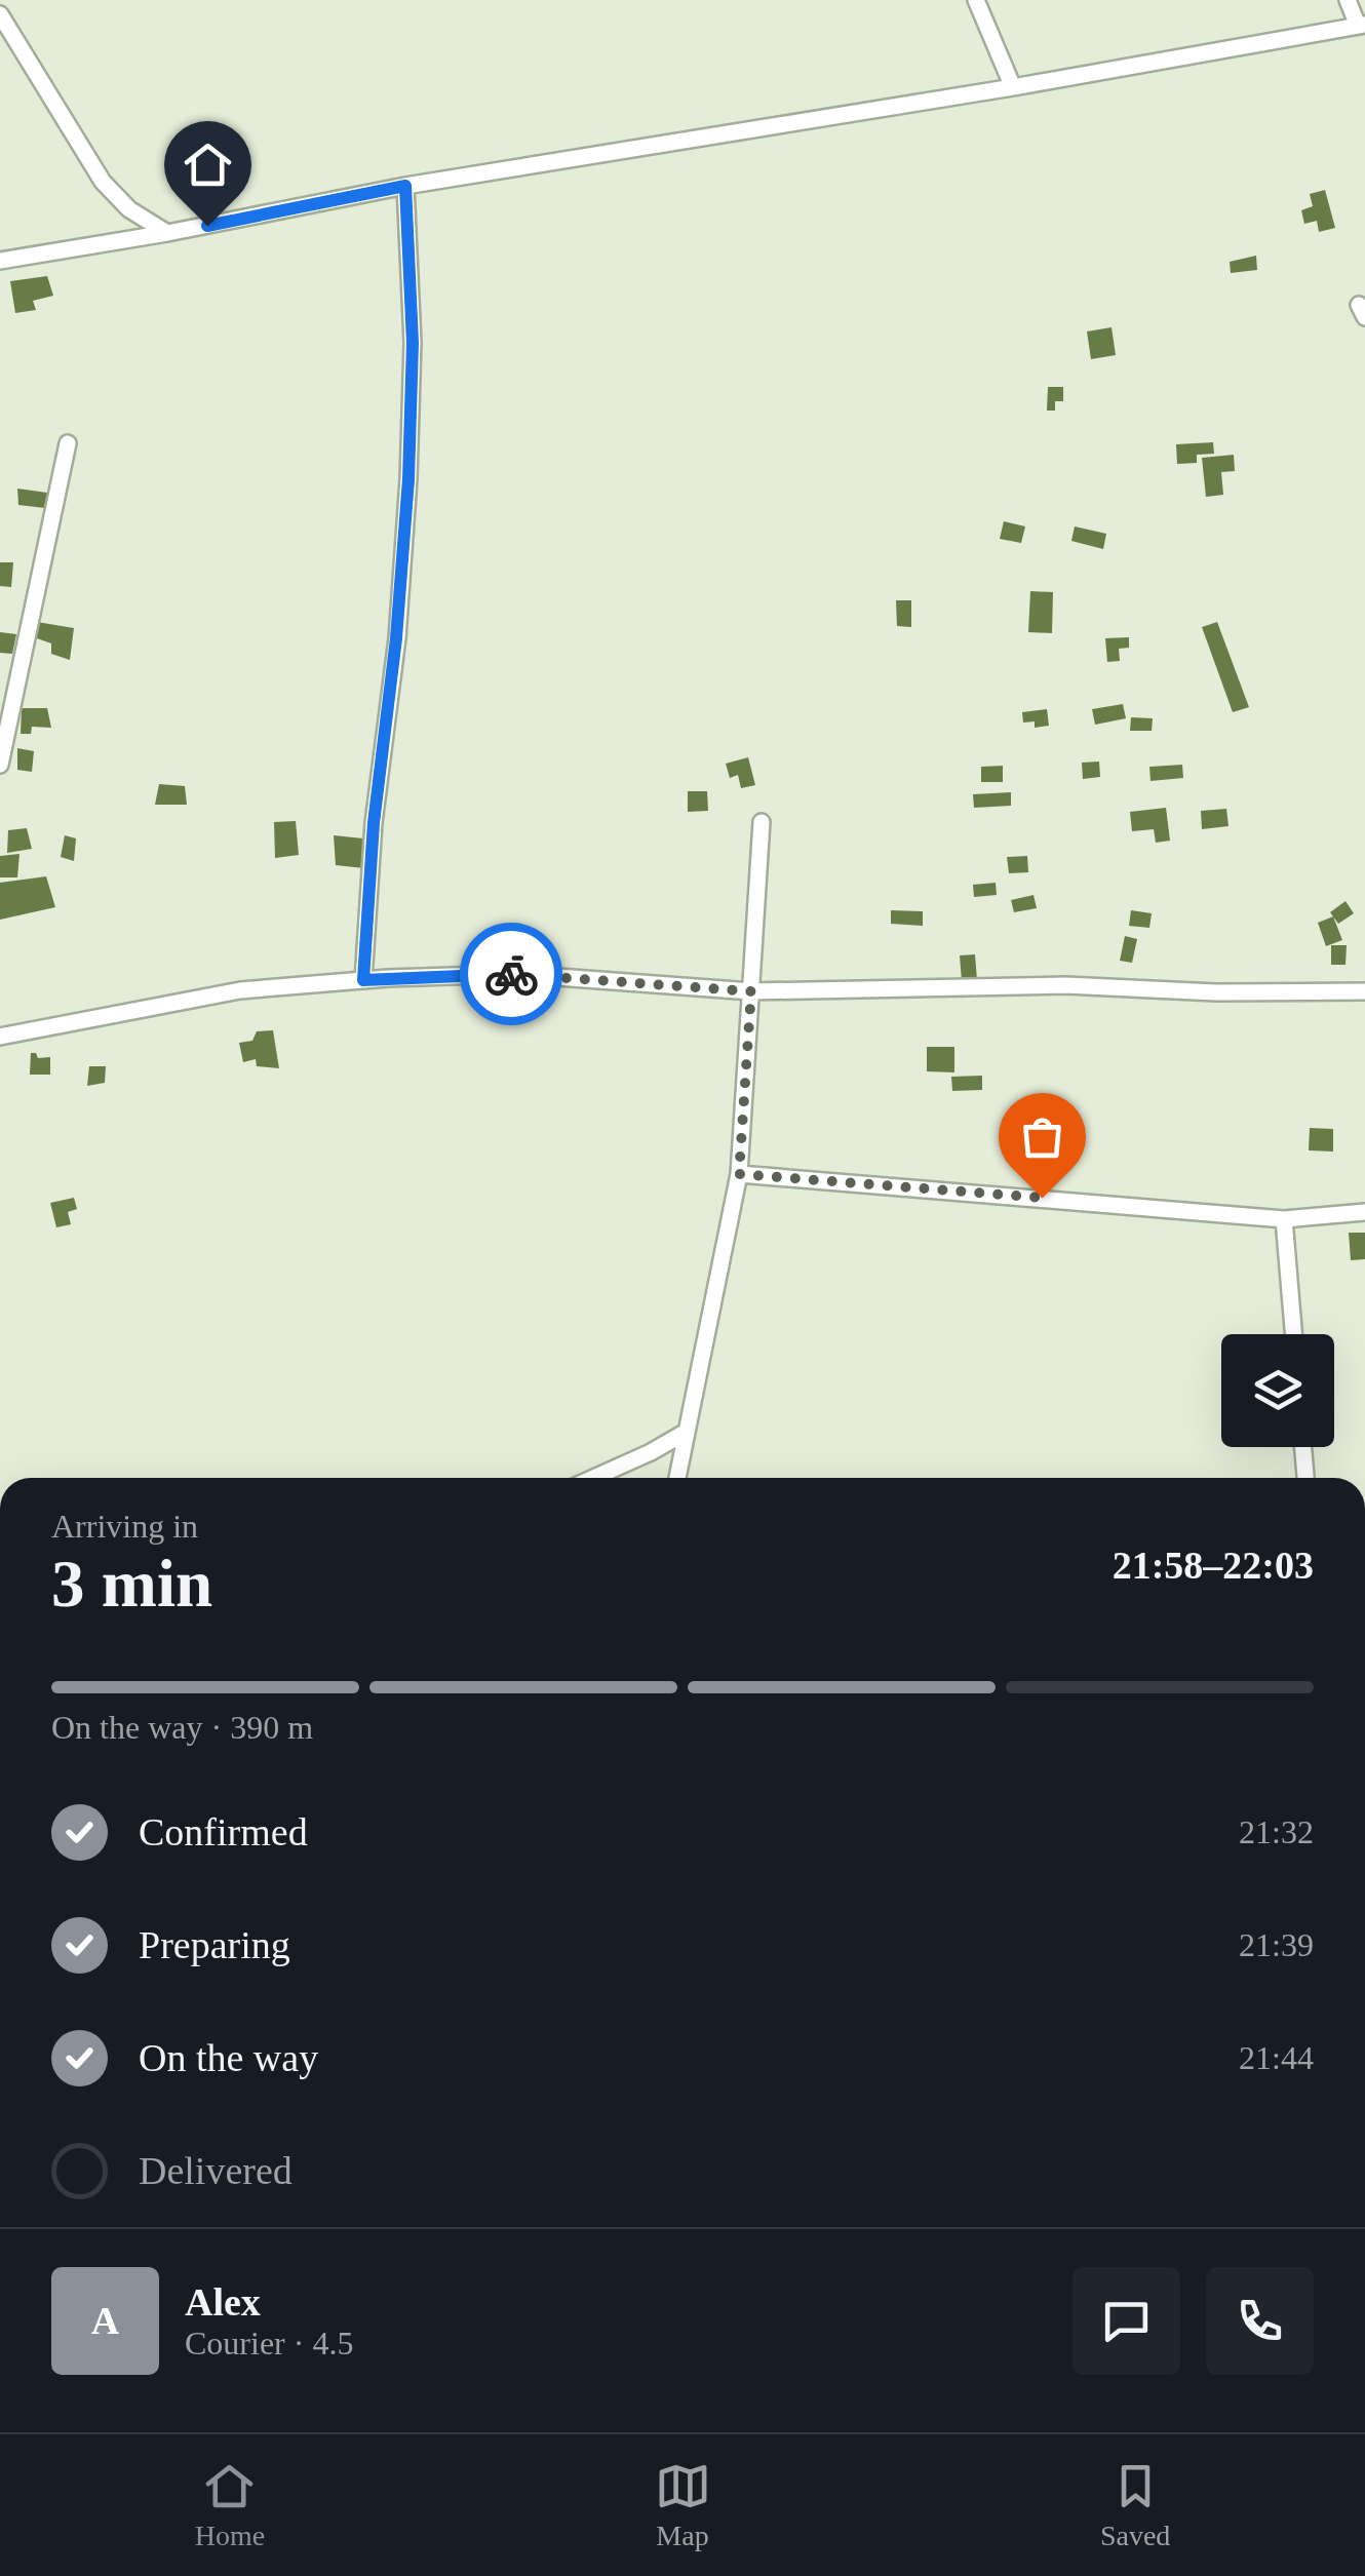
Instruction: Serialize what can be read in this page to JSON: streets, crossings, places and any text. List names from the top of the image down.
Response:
{
  "page": {
    "heading": ["3 min", "Arriving in", "21:58–22:03"],
    "panel": ["Alex", "Courier · 4.5"],
    "bar": "On the way · 390 m",
    "list": [
      ["Confirmed", "21:32"],
      ["Preparing", "21:39"],
      ["On the way", "21:44"],
      "Delivered"
    ],
    "round": "A",
    "tabs": ["Home", "Map", "Saved"]
  }
}
